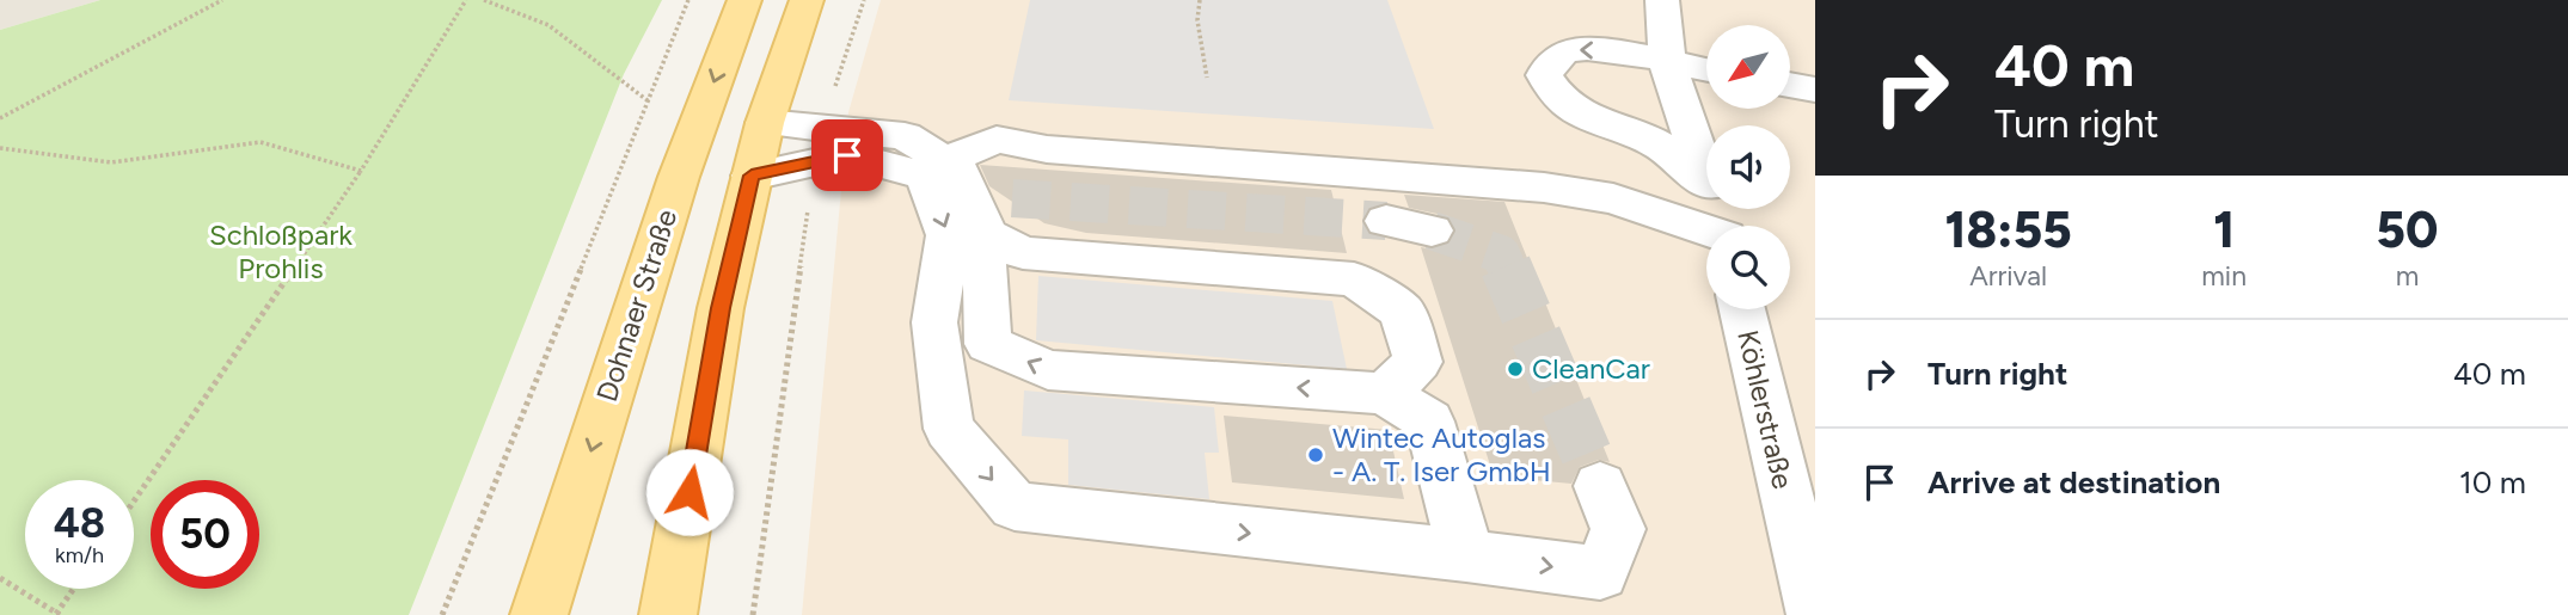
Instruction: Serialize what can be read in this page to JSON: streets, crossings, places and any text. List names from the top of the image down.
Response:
{
  "streets": {
    "main road": ["Dohnaer Straße"],
    "street": ["Köhlerstraße"]
  },
  "parks": ["Schloßpark Prohlis"],
  "places": ["CleanCar", "Wintec Autoglas - A. T. Iser GmbH"],
  "north": "bottom left",
  "page": {
    "turn": ["40 m", "Turn right"],
    "eta": [
      "18:55",
      "Arrival",
      "1",
      "min",
      "50",
      "m"
    ],
    "list": [
      {
        "name": "Turn right",
        "value": "40 m"
      },
      {
        "name": "Arrive at destination",
        "value": "10 m"
      }
    ],
    "speed": "48 km/h",
    "limit": "50"
  }
}
